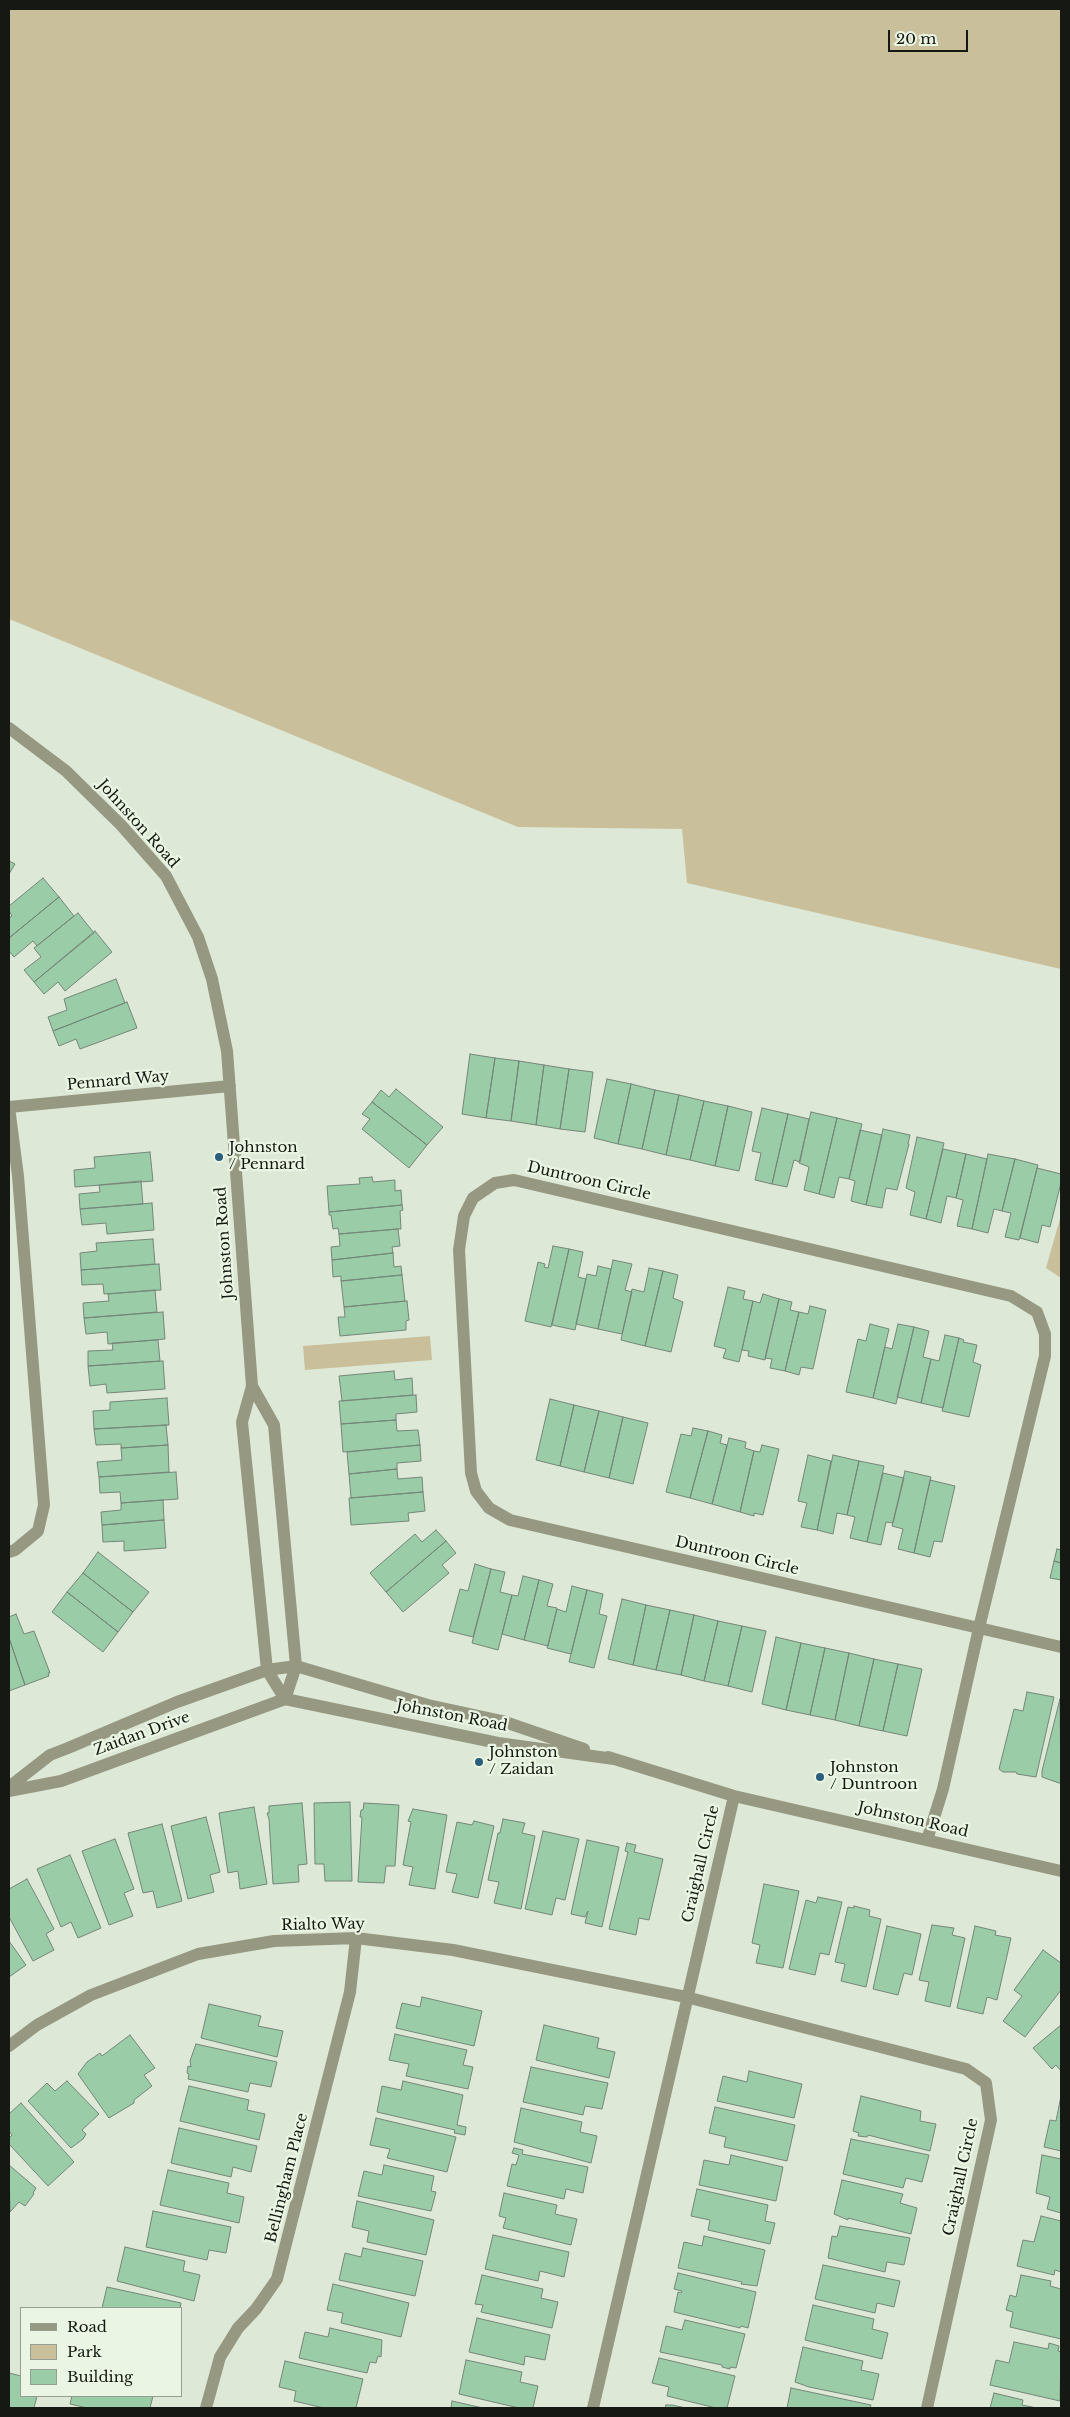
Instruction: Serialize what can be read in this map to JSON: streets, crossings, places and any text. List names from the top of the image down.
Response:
{
  "streets": {
    "street": [
      "Johnston Road",
      "Pennard Way",
      "Duntroon Circle",
      "Zaidan Drive",
      "Craighall Circle",
      "Rialto Way",
      "Bellingham Place"
    ]
  },
  "crossings": [
    ["Johnston Road", "Pennard Way"],
    ["Johnston Road", "Duntroon Circle"],
    ["Johnston Road", "Zaidan Drive"],
    ["Johnston Road", "Craighall Circle"],
    ["Craighall Circle", "Rialto Way"],
    ["Rialto Way", "Bellingham Place"]
  ],
  "places": ["Johnston / Pennard", "Johnston / Zaidan", "Johnston / Duntroon"],
  "legend": ["Road", "Park", "Building"],
  "scale_bar": "20 m"
}
